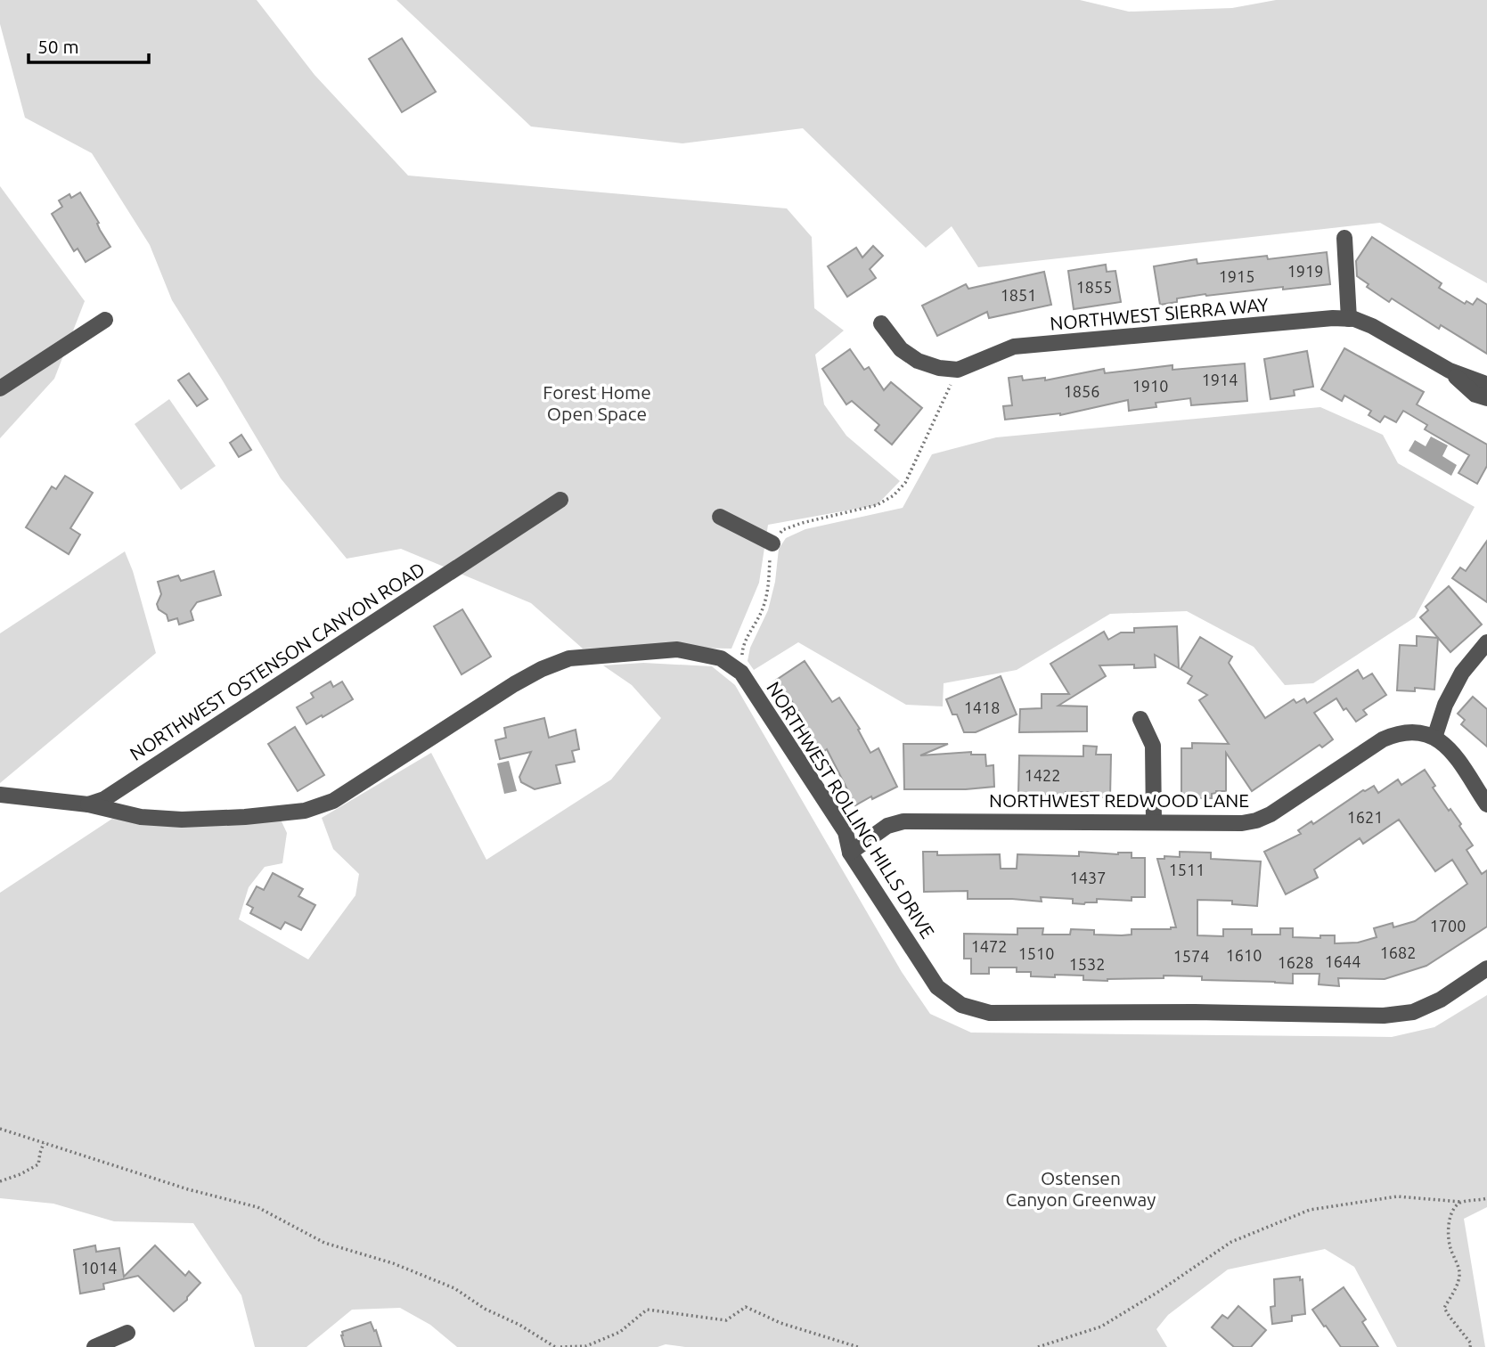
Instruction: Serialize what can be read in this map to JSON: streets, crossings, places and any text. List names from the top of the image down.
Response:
{
  "streets": {
    "street": [
      "NORTHWEST SIERRA WAY",
      "NORTHWEST OSTENSON CANYON ROAD",
      "NORTHWEST REDWOOD LANE",
      "NORTHWEST ROLLING HILLS DRIVE"
    ]
  },
  "crossings": [
    ["NORTHWEST OSTENSON CANYON ROAD", "NORTHWEST ROLLING HILLS DRIVE"],
    ["NORTHWEST REDWOOD LANE", "NORTHWEST ROLLING HILLS DRIVE"]
  ],
  "parks": ["Forest Home Open Space", "Ostensen Canyon Greenway"],
  "house_numbers": [
    "1919",
    "1915",
    "1855",
    "1851",
    "1914",
    "1910",
    "1856",
    "1418",
    "1422",
    "1621",
    "1511",
    "1437",
    "1700",
    "1472",
    "1682",
    "1510",
    "1610",
    "1574",
    "1644",
    "1628",
    "1532",
    "1014"
  ],
  "scale_bar": "50 m"
}
